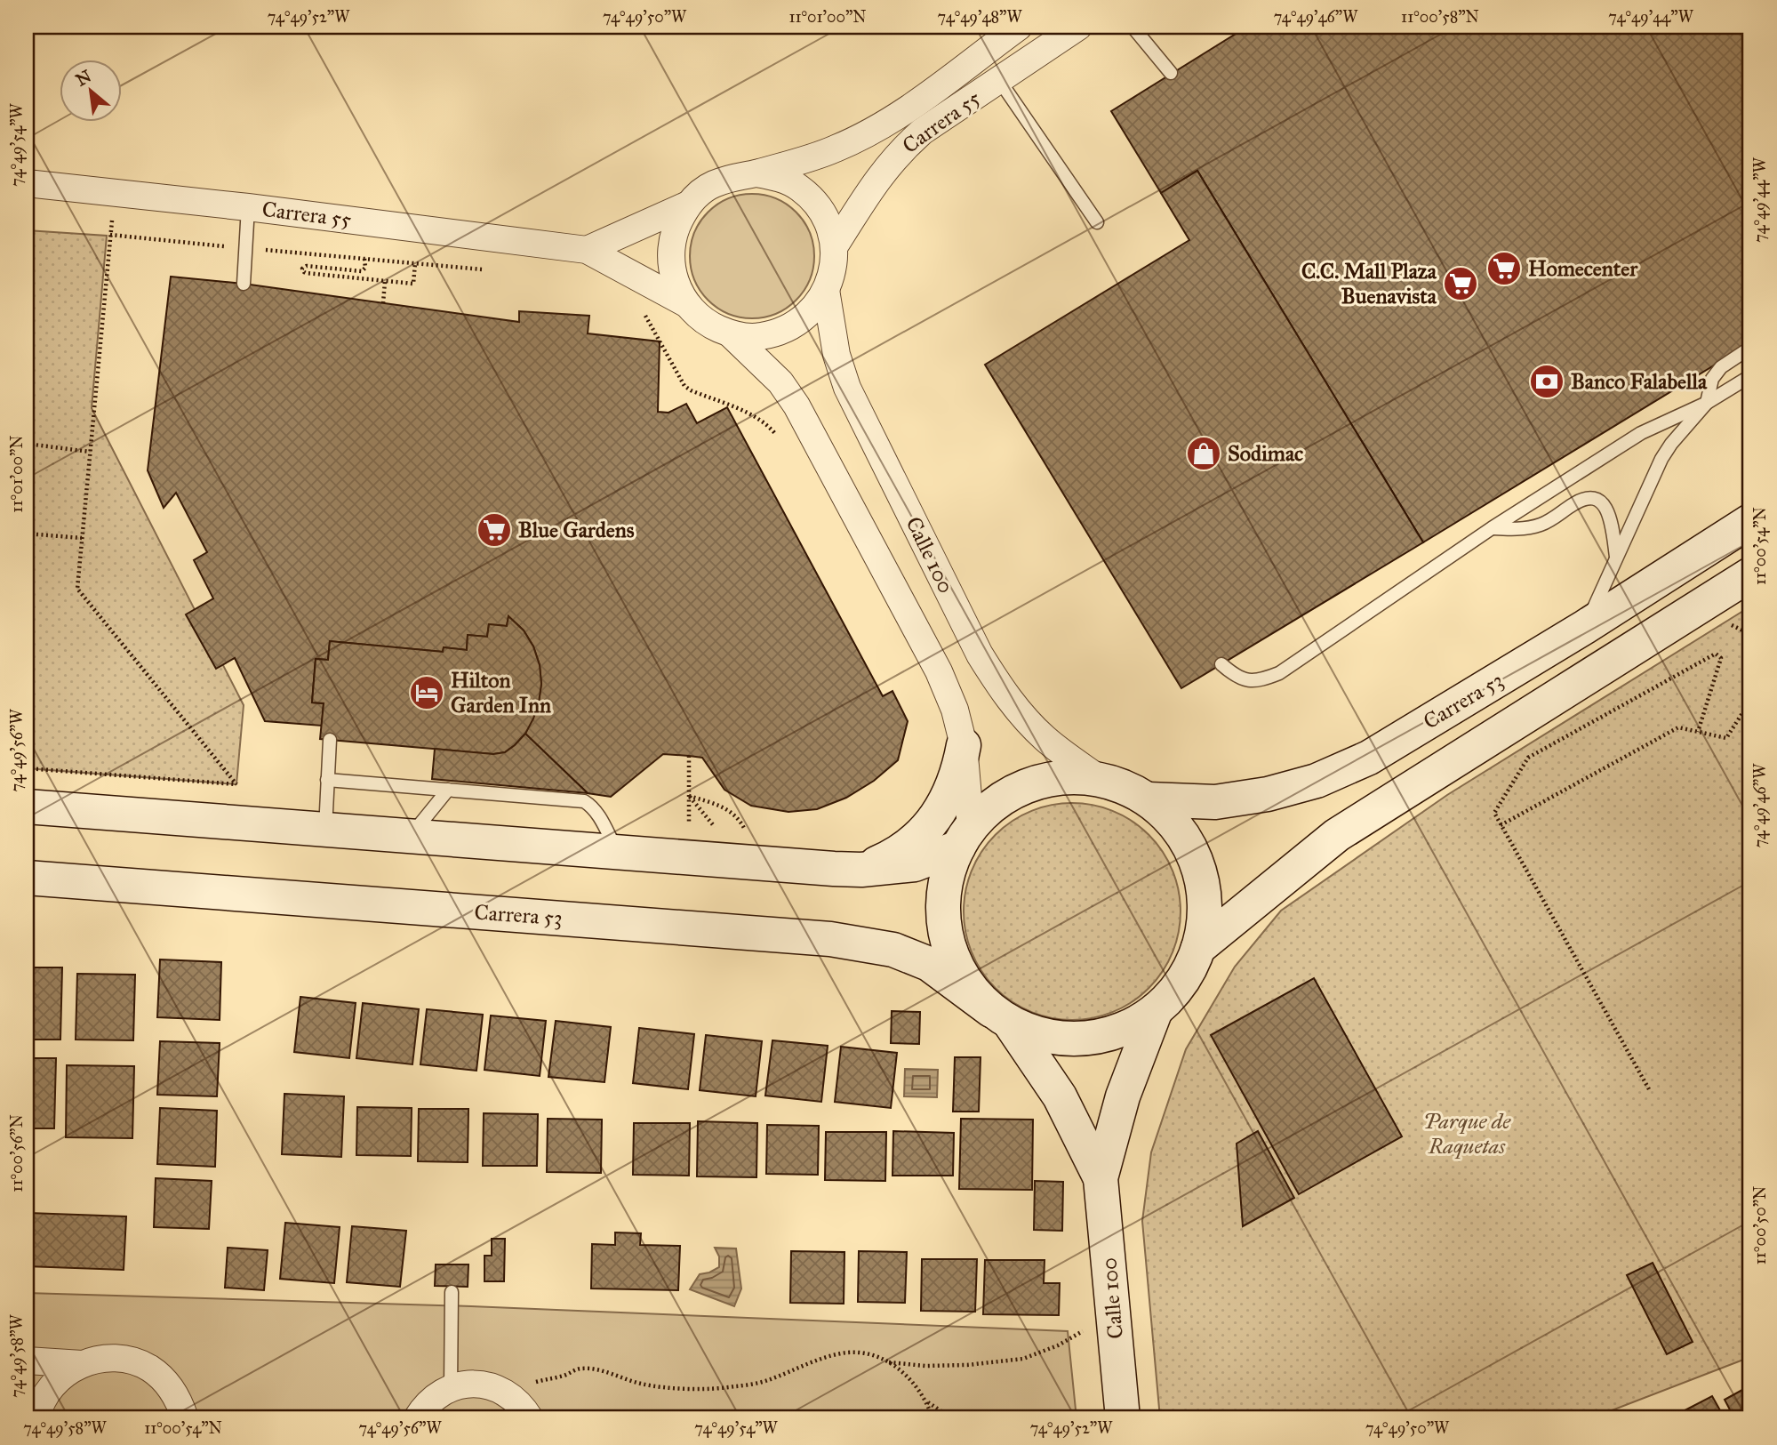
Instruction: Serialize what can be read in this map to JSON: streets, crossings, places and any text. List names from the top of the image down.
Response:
{
  "streets": {
    "main road": ["Calle 100", "Carrera 53"],
    "street": ["Carrera 55"]
  },
  "crossings": [
    ["Carrera 55", "Calle 100"],
    ["Calle 100", "Carrera 53"]
  ],
  "parks": ["Parque de Raquetas"],
  "places": {
    "supermarket": ["Homecenter", "C.C. Mall Plaza Buenavista", "Blue Gardens"],
    "bank": ["Banco Falabella"],
    "shop": ["Sodimac"],
    "hotel": ["Hilton Garden Inn"]
  },
  "north": "top left",
  "coordinates": [
    "74°49'52\"W",
    "74°49'50\"W",
    "11°01'00\"N",
    "74°49'48\"W",
    "74°49'46\"W",
    "11°00'58\"N",
    "74°49'44\"W",
    "74°49'54\"W",
    "11°00'54\"N",
    "74°49'56\"W",
    "11°00'56\"N",
    "11°00'50\"N",
    "74°49'58\"W"
  ]
}
